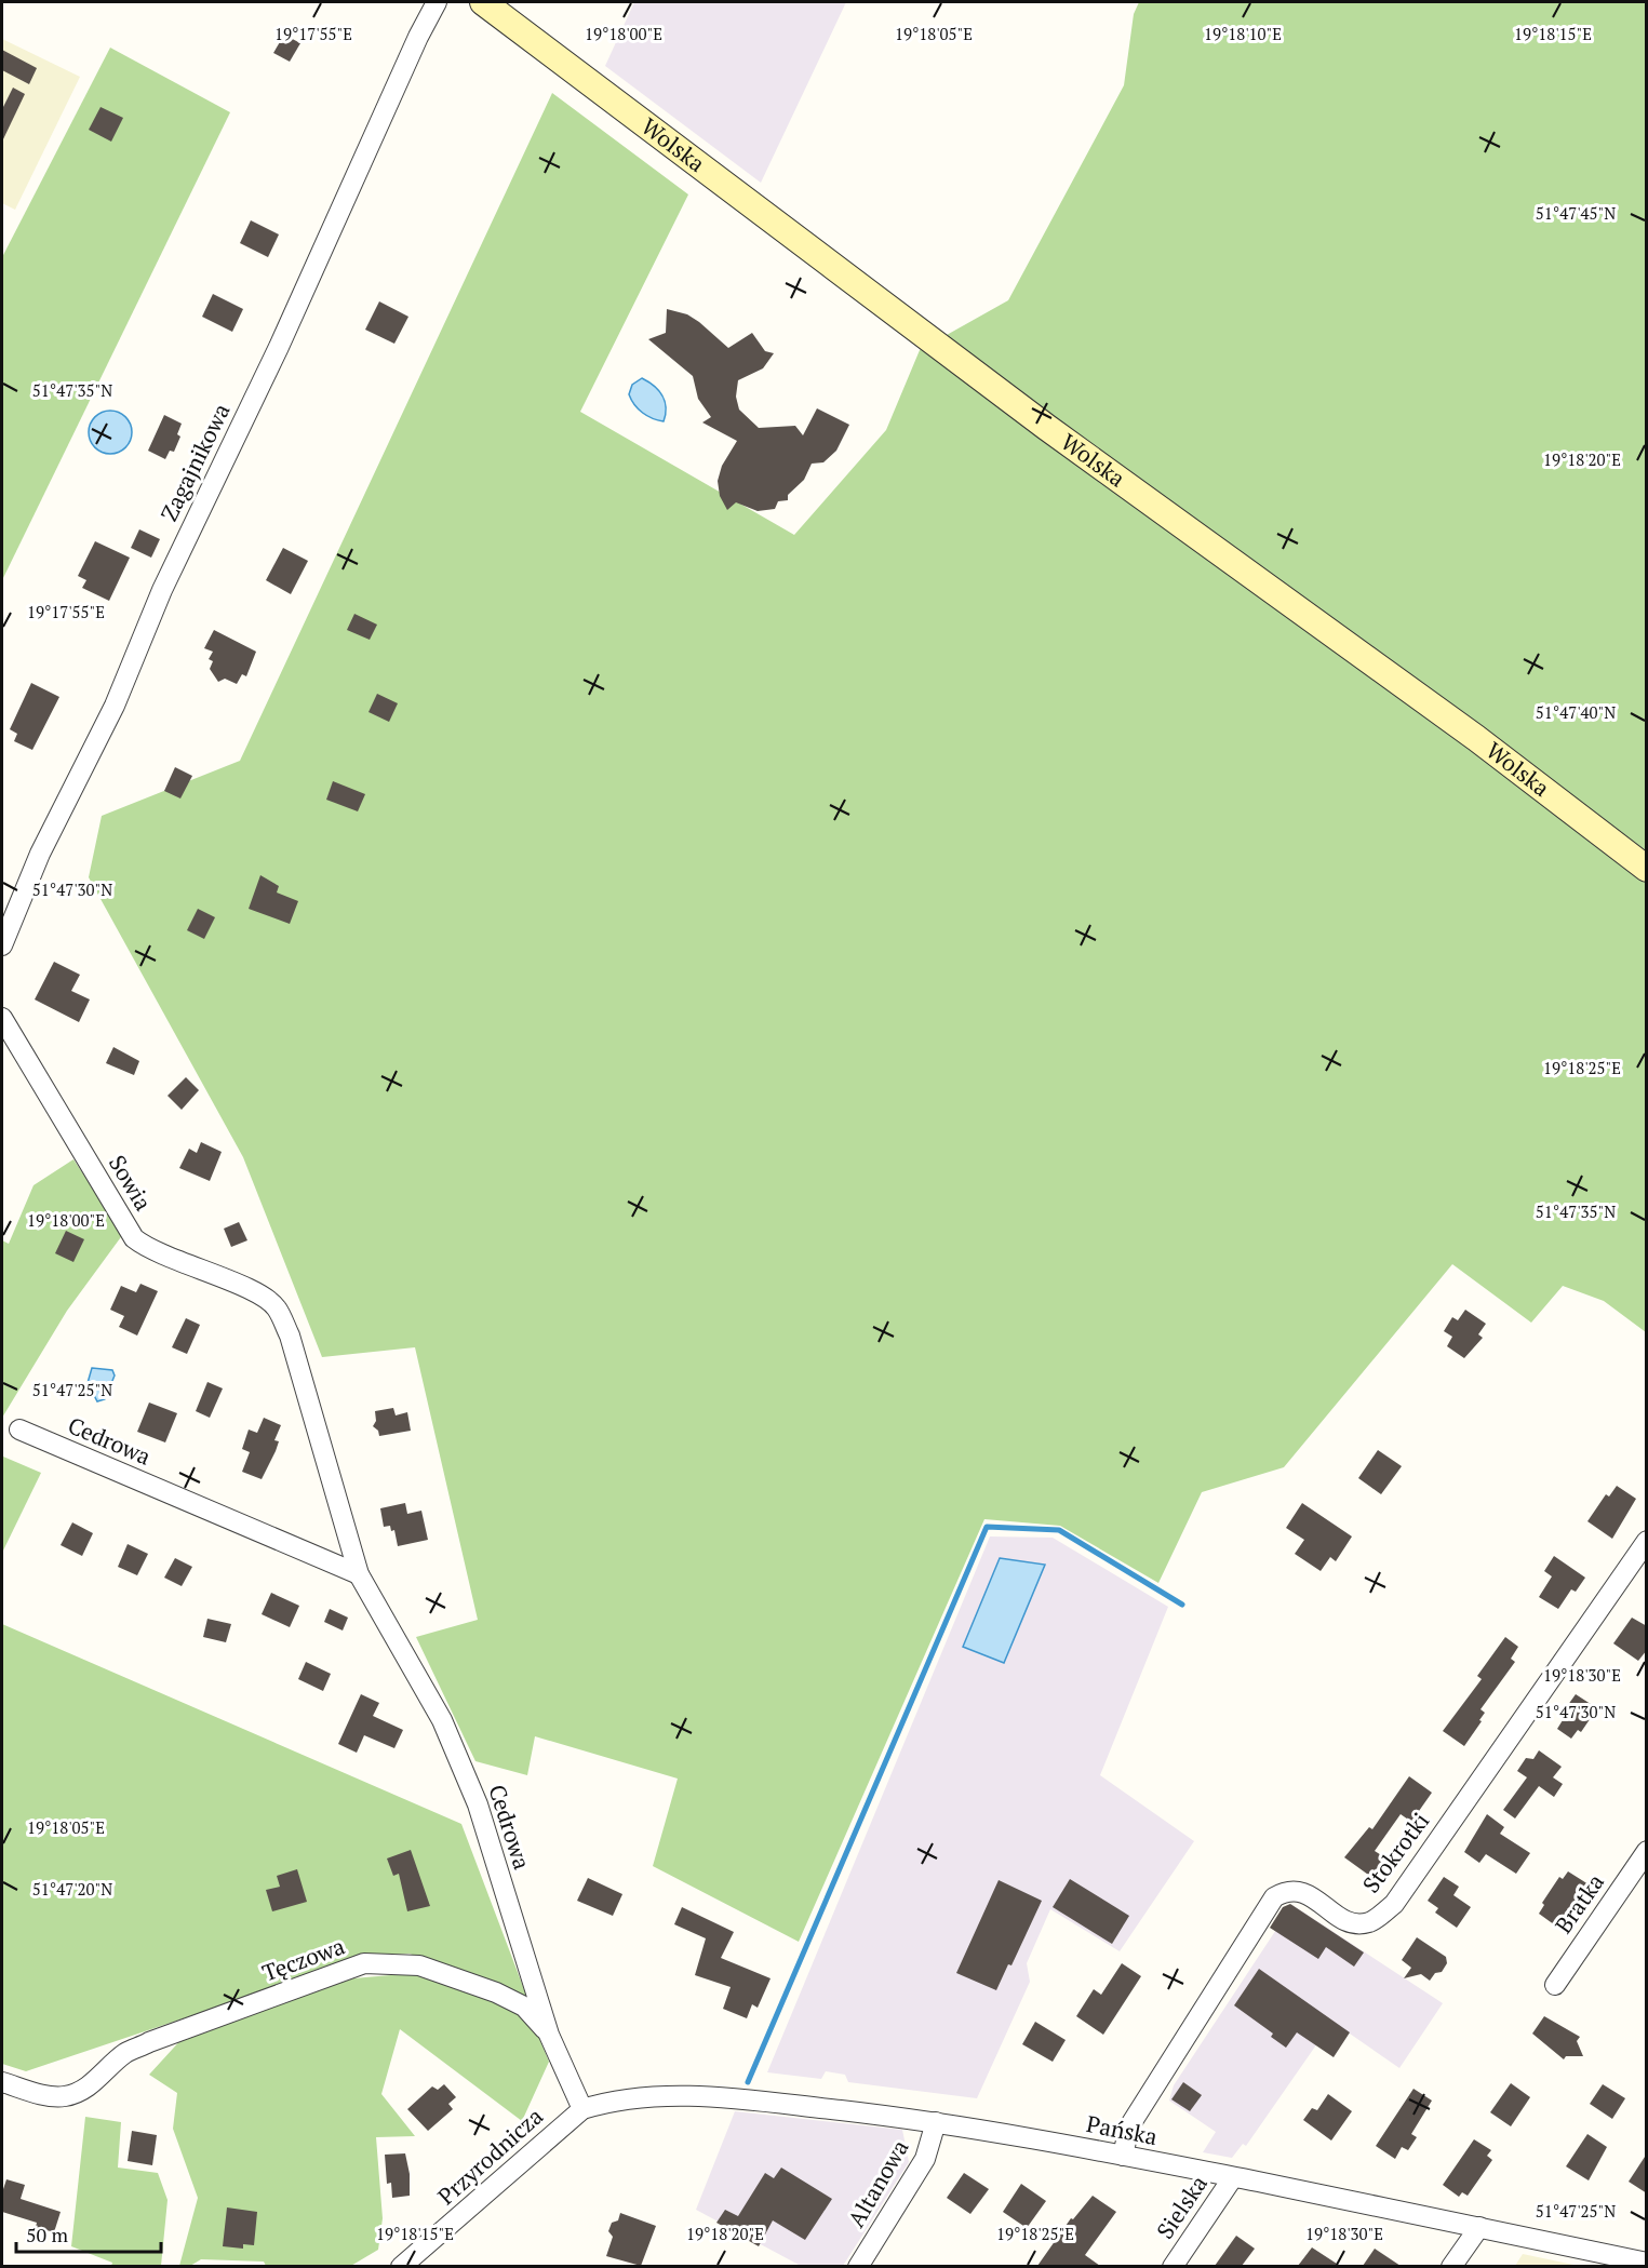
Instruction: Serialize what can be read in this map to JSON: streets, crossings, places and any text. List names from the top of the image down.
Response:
{
  "streets": {
    "street": [
      "Wolska",
      "Zagajnikowa",
      "Sowia",
      "Cedrowa",
      "Stokrotki",
      "Bratka",
      "Tęczowa",
      "Pańska",
      "Przyrodnicza",
      "Altanowa",
      "Sielska"
    ]
  },
  "crossings": [
    ["Sowia", "Cedrowa"],
    ["Cedrowa", "Tęczowa"],
    ["Cedrowa", "Pańska"],
    ["Cedrowa", "Przyrodnicza"],
    ["Stokrotki", "Pańska"],
    ["Pańska", "Przyrodnicza"],
    ["Pańska", "Altanowa"],
    ["Pańska", "Sielska"]
  ],
  "scale_bar": "50 m",
  "coordinates": [
    "19°17'55\"E",
    "19°18'00\"E",
    "19°18'05\"E",
    "19°18'10\"E",
    "19°18'15\"E",
    "51°47'45\"N",
    "51°47'35\"N",
    "19°18'20\"E",
    "51°47'40\"N",
    "51°47'30\"N",
    "19°18'25\"E",
    "51°47'25\"N",
    "19°18'30\"E",
    "51°47'20\"N"
  ]
}
